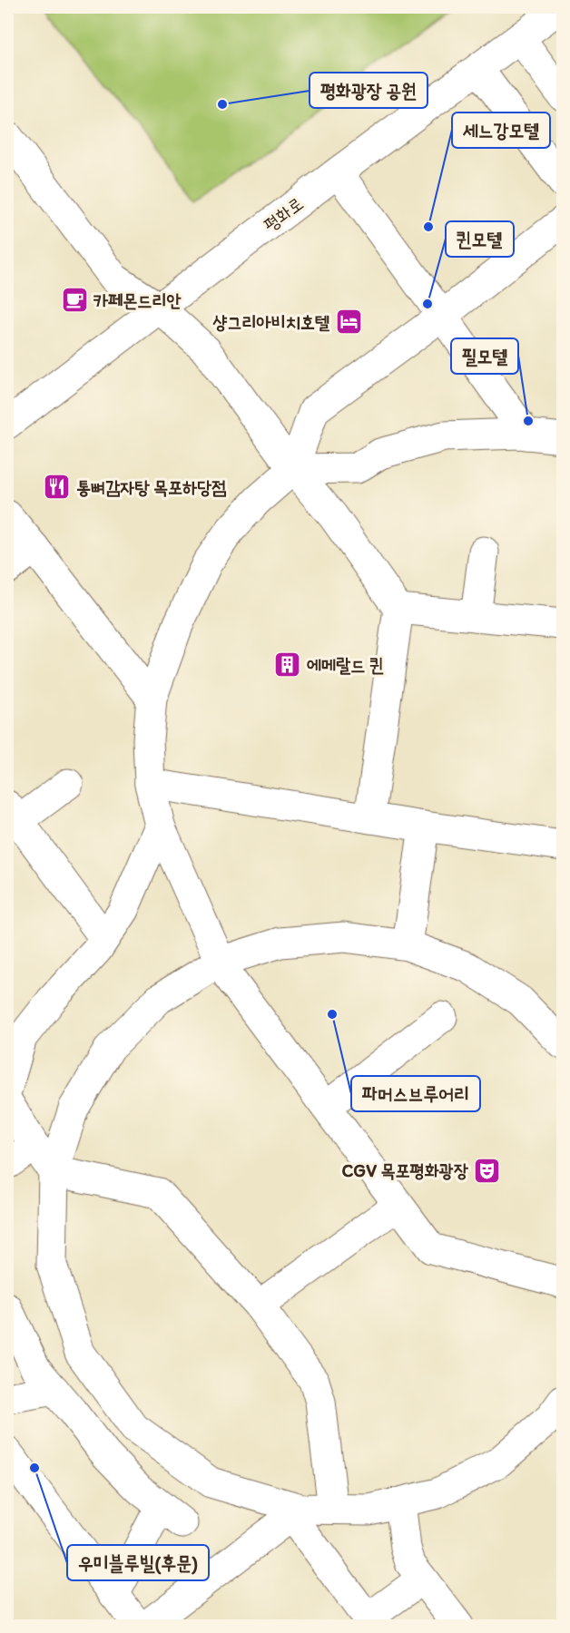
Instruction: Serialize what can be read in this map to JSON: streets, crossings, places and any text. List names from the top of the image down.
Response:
{
  "streets": {
    "street": ["평화로"]
  },
  "places": {
    "other": [
      "평화광장 공원",
      "세느강모텔",
      "퀸모텔",
      "필모텔",
      "파머스브루어리",
      "우미블루빌(후문)"
    ],
    "cafe": ["카페몬드리안"],
    "hotel": ["샹그리아비치호텔"],
    "restaurant": ["통뼈감자탕 목포하당점"],
    "building": ["에메랄드 퀸"],
    "theatre": ["CGV 목포평화광장"]
  }
}
